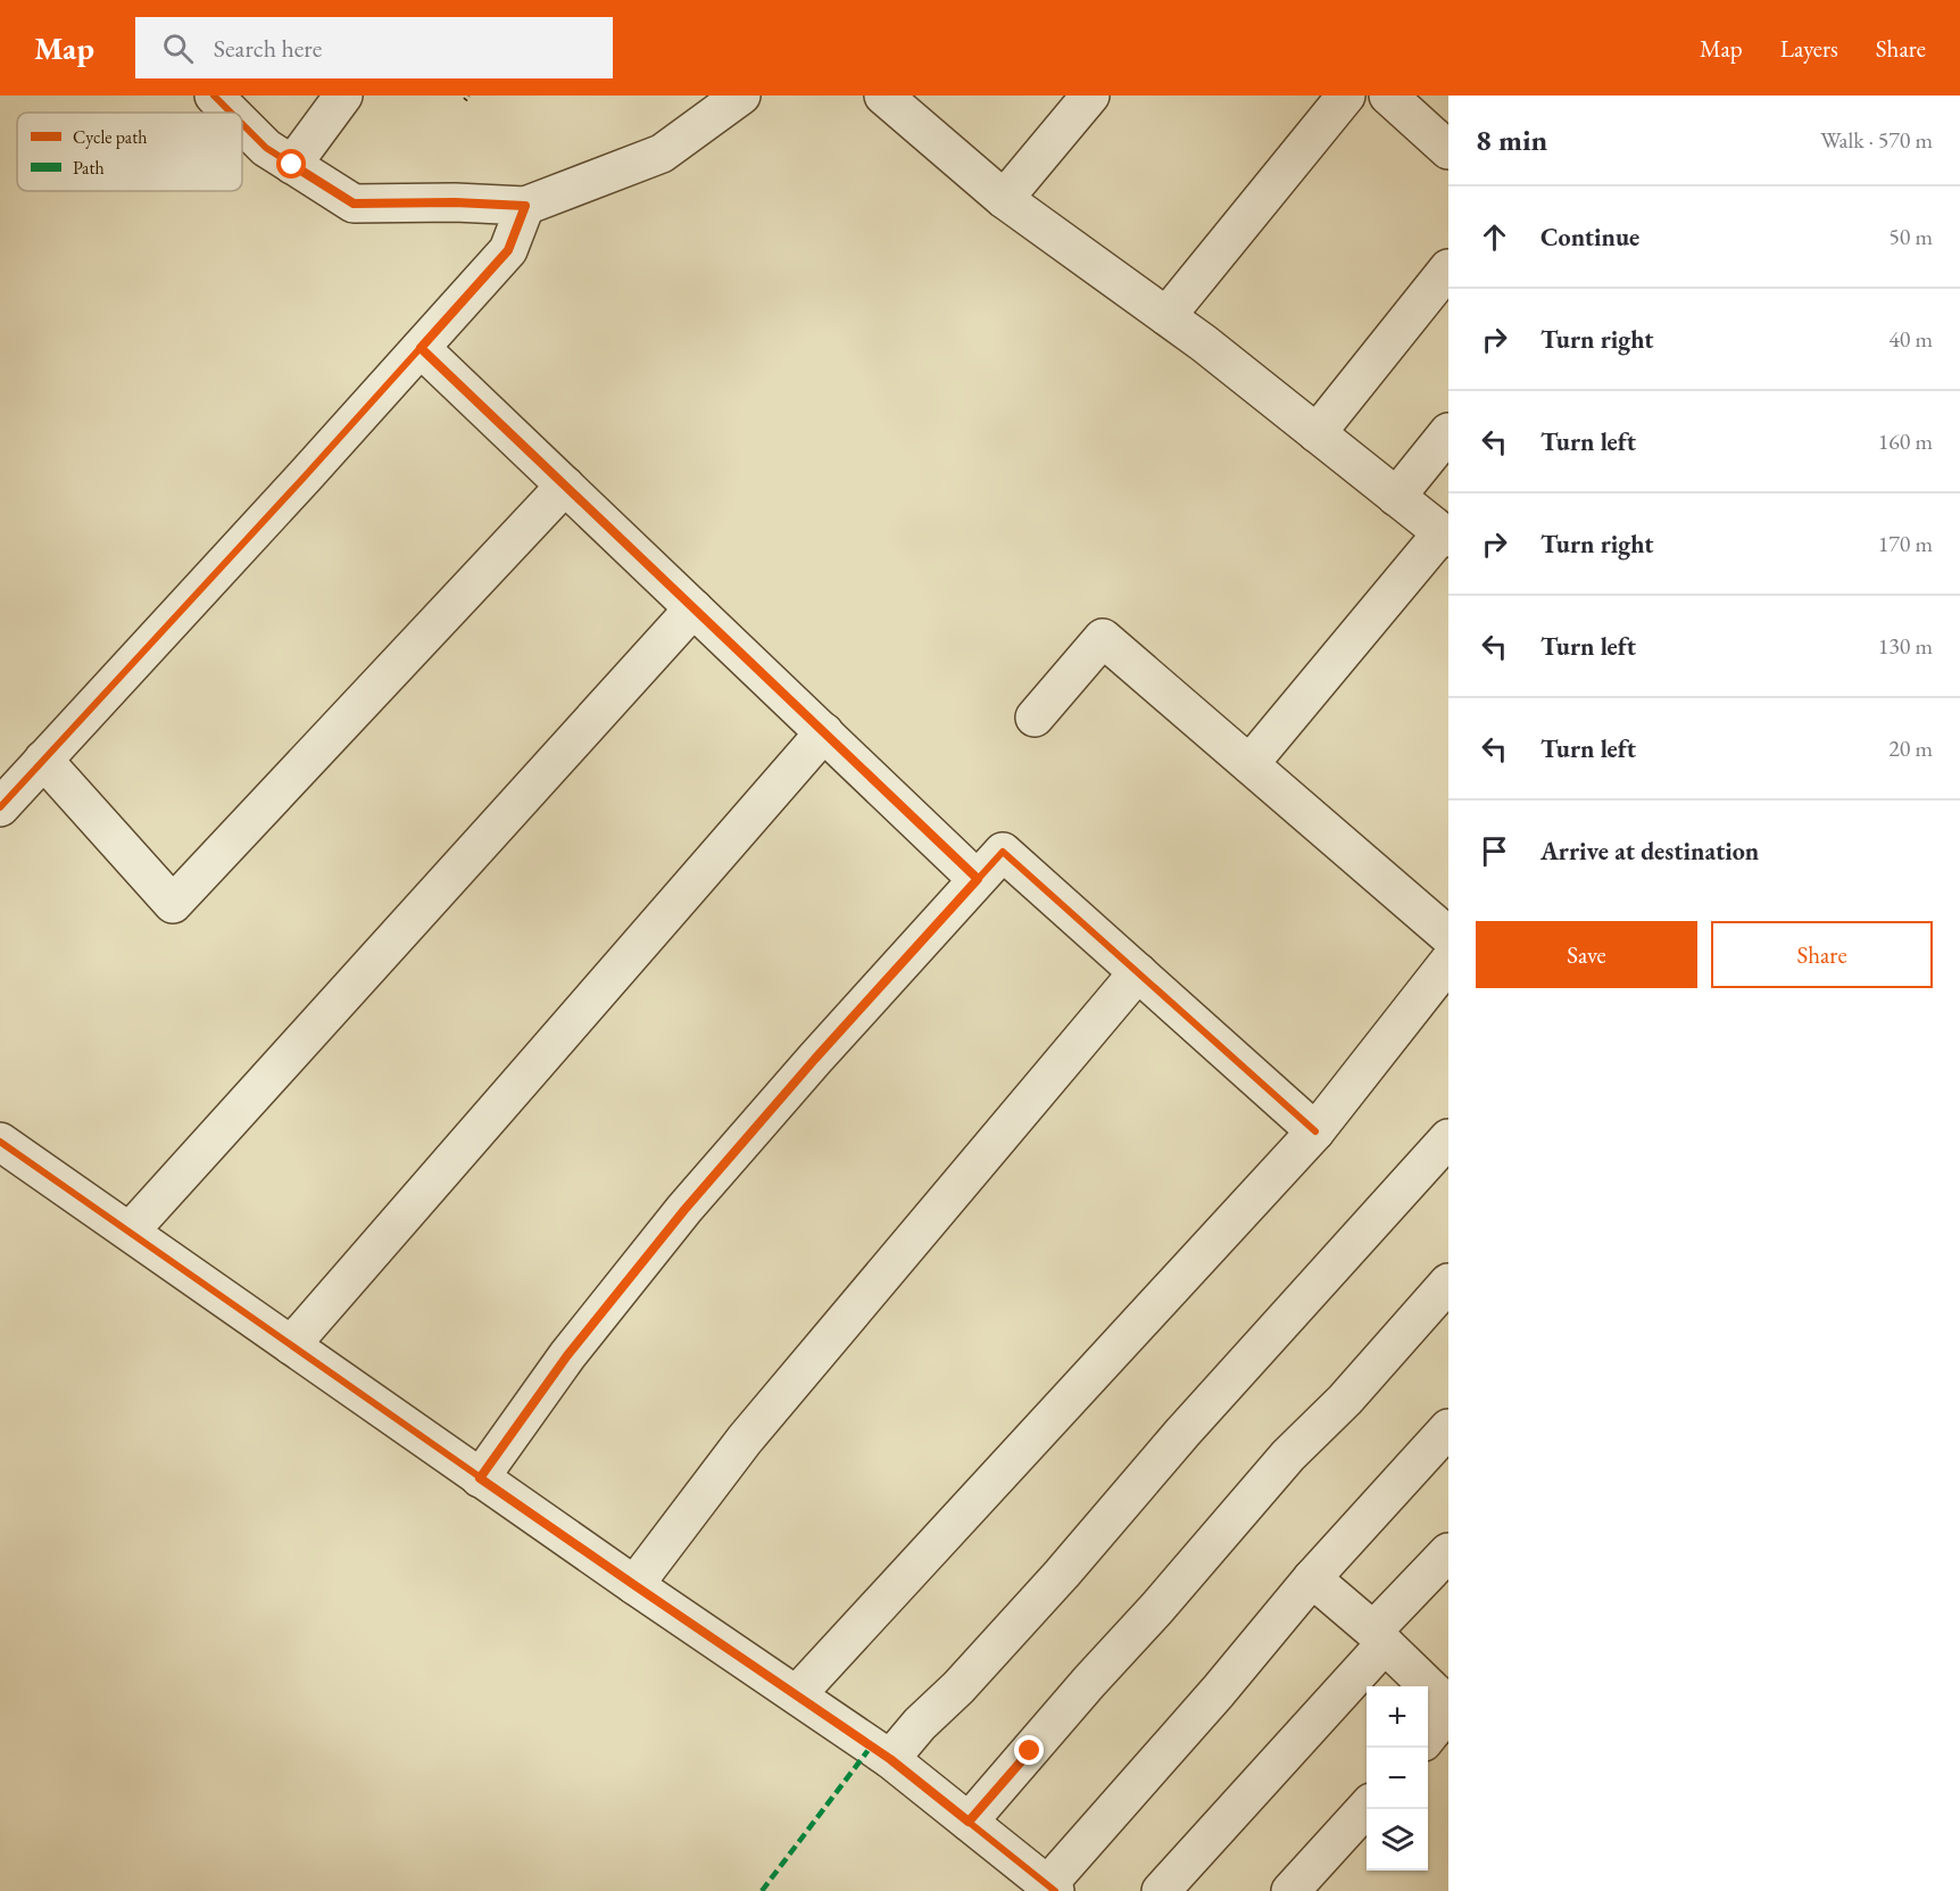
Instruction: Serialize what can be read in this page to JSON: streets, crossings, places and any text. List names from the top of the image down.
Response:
{
  "legend": ["Cycle path", "Path"],
  "page": {
    "header": "Map",
    "search": "Search here",
    "nav": ["Map", "Layers", "Share"],
    "heading": ["8 min", "Walk · 570 m"],
    "list": [
      ["Continue", "50 m"],
      ["Turn right", "40 m"],
      ["Turn left", "160 m"],
      ["Turn right", "170 m"],
      ["Turn left", "130 m"],
      ["Turn left", "20 m"],
      "Arrive at destination"
    ],
    "buttons": ["Save", "Share"],
    "map_buttons": ["+", "−"]
  }
}
